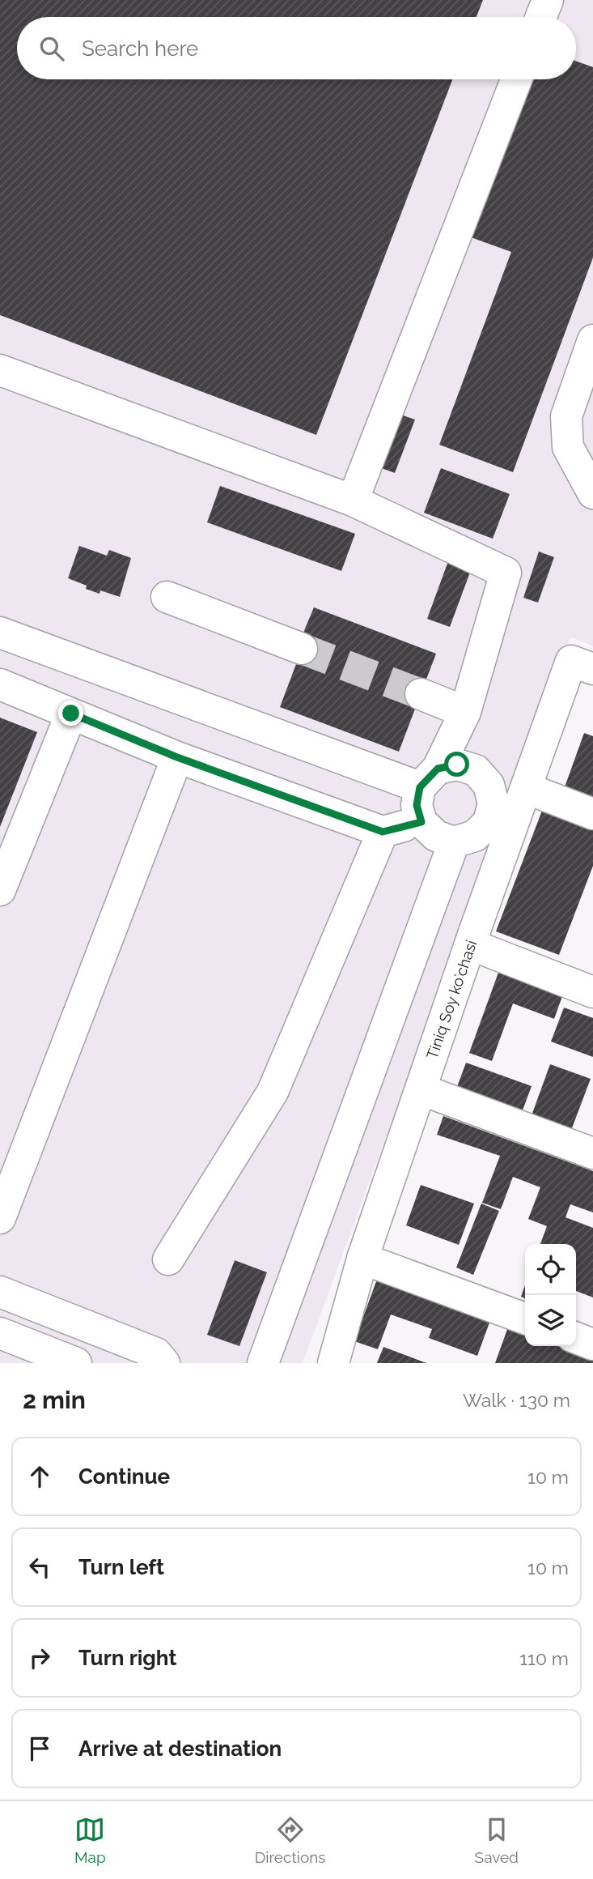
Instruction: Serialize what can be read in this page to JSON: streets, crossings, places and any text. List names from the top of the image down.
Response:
{
  "streets": {
    "street": ["Tiniq Soy koʻchasi"]
  },
  "page": {
    "search": "Search here",
    "heading": ["2 min", "Walk · 130 m"],
    "list": [
      ["Continue", "10 m"],
      ["Turn left", "10 m"],
      ["Turn right", "110 m"],
      "Arrive at destination"
    ],
    "nav": ["Map", "Directions", "Saved"]
  }
}
